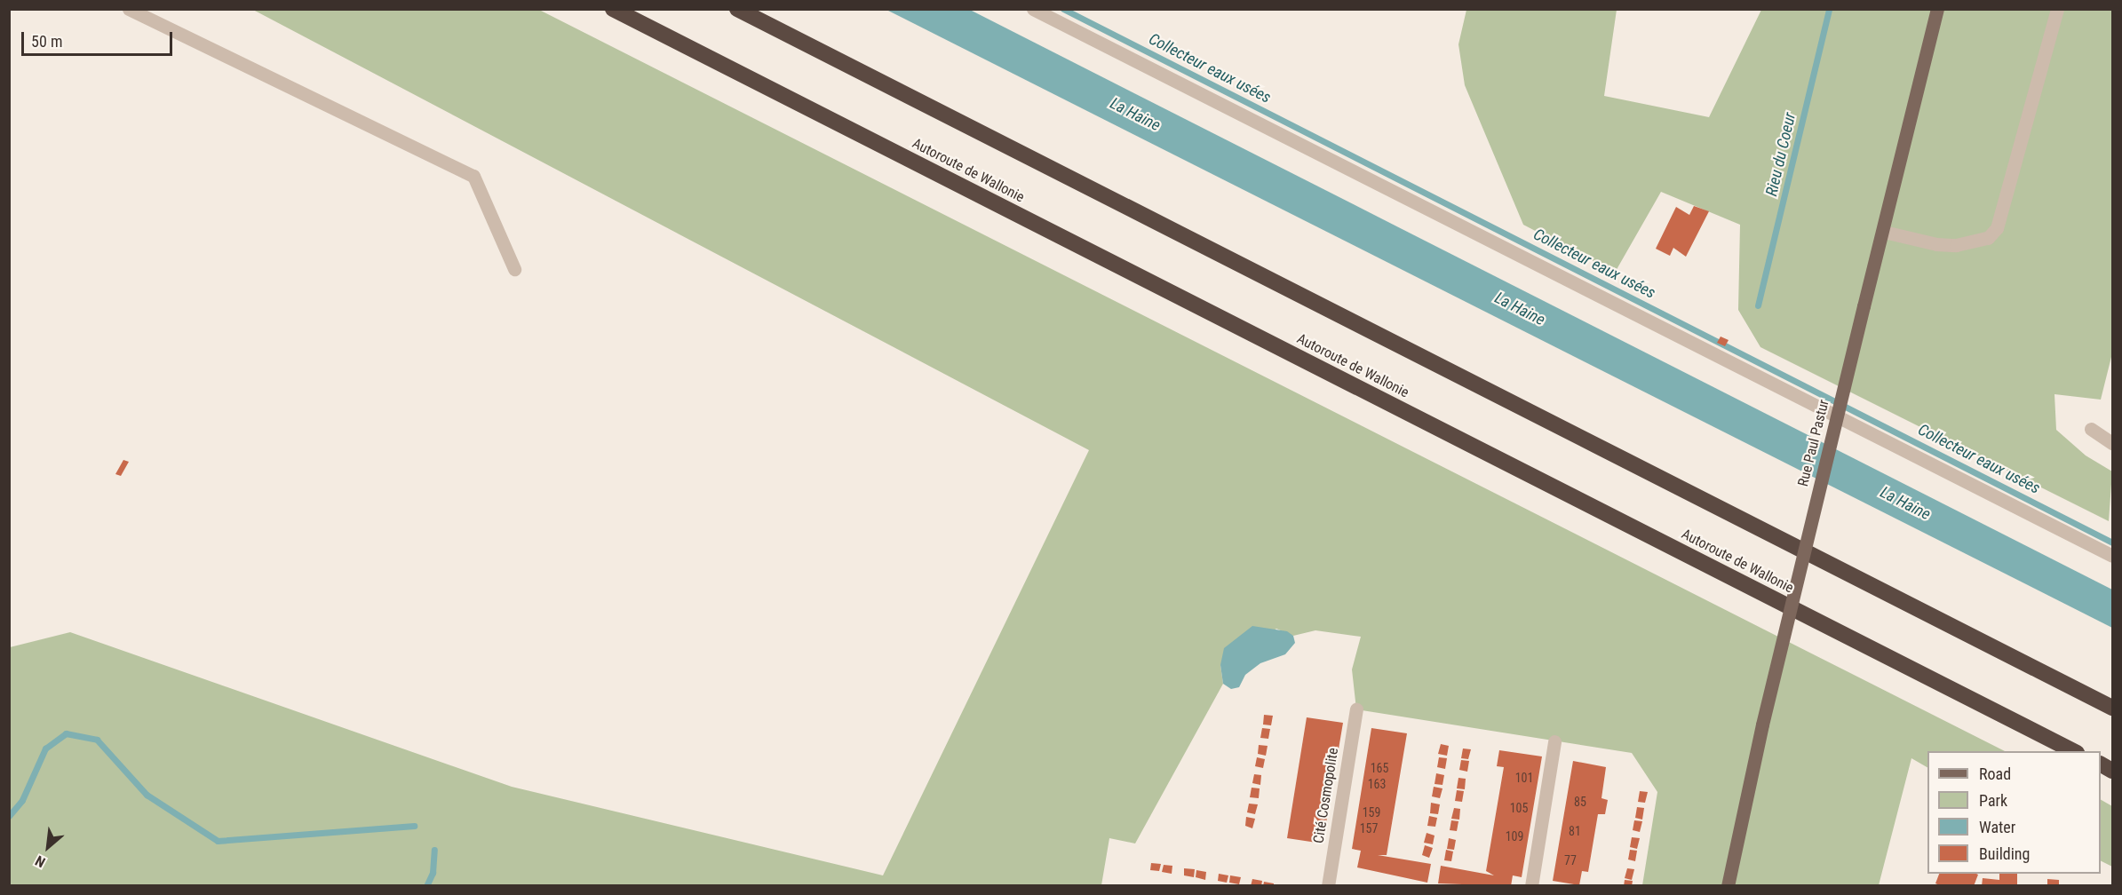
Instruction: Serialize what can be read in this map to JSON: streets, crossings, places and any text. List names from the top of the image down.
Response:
{
  "streets": {
    "highway": ["Autoroute de Wallonie"],
    "main road": ["Rue Paul Pastur"],
    "street": ["Cité Cosmopolite"]
  },
  "water": ["Collecteur eaux usées", "La Haine", "Rieu du Coeur"],
  "house_numbers": [
    "165",
    "101",
    "163",
    "85",
    "105",
    "159",
    "157",
    "81",
    "109",
    "77"
  ],
  "legend": [
    "Road",
    "Park",
    "Water",
    "Building"
  ],
  "scale_bar": "50 m",
  "north": "bottom left"
}
